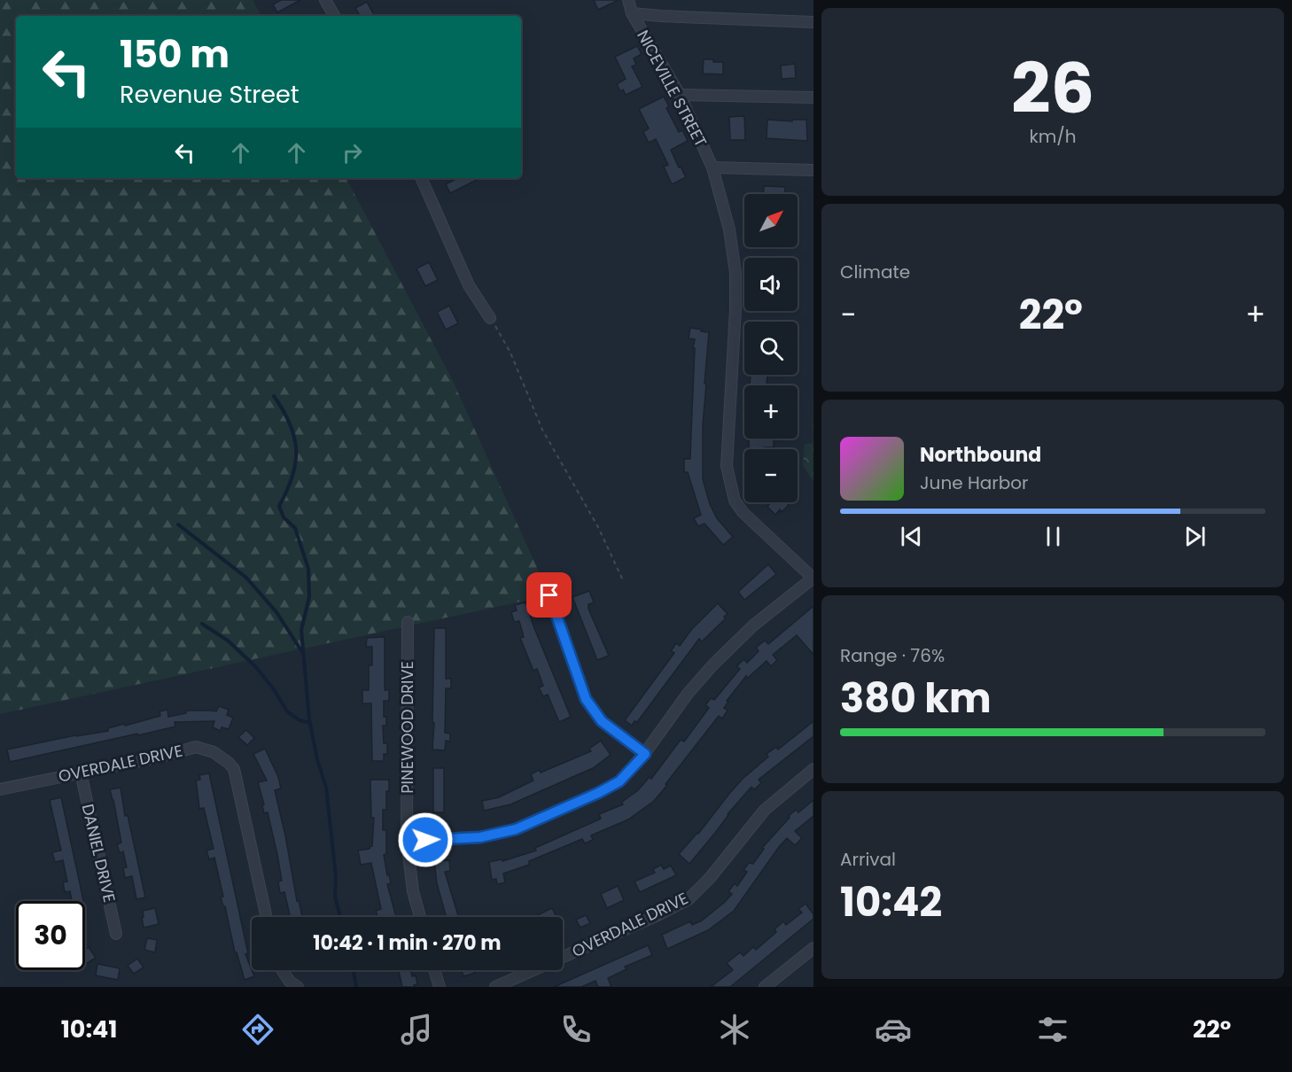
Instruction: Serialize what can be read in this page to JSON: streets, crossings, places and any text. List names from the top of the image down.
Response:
{
  "streets": {
    "street": [
      "NICEVILLE STREET",
      "PINEWOOD DRIVE",
      "OVERDALE DRIVE",
      "DANIEL DRIVE"
    ]
  },
  "crossings": [
    ["OVERDALE DRIVE", "DANIEL DRIVE"]
  ],
  "north": "top right",
  "page": {
    "tile": [
      ["26", "km/h"],
      "Climate",
      ["Range · 76%", "380 km"],
      ["Arrival", "10:42"]
    ],
    "turn": ["150 m", "Revenue Street"],
    "map_buttons": ["+", "−"],
    "heat": ["−", "22°", "+"],
    "song": ["Northbound", "June Harbor"],
    "limit": "30",
    "trip": "10:42 · 1 min · 270 m",
    "tabs": ["10:41", "22°"]
  }
}
